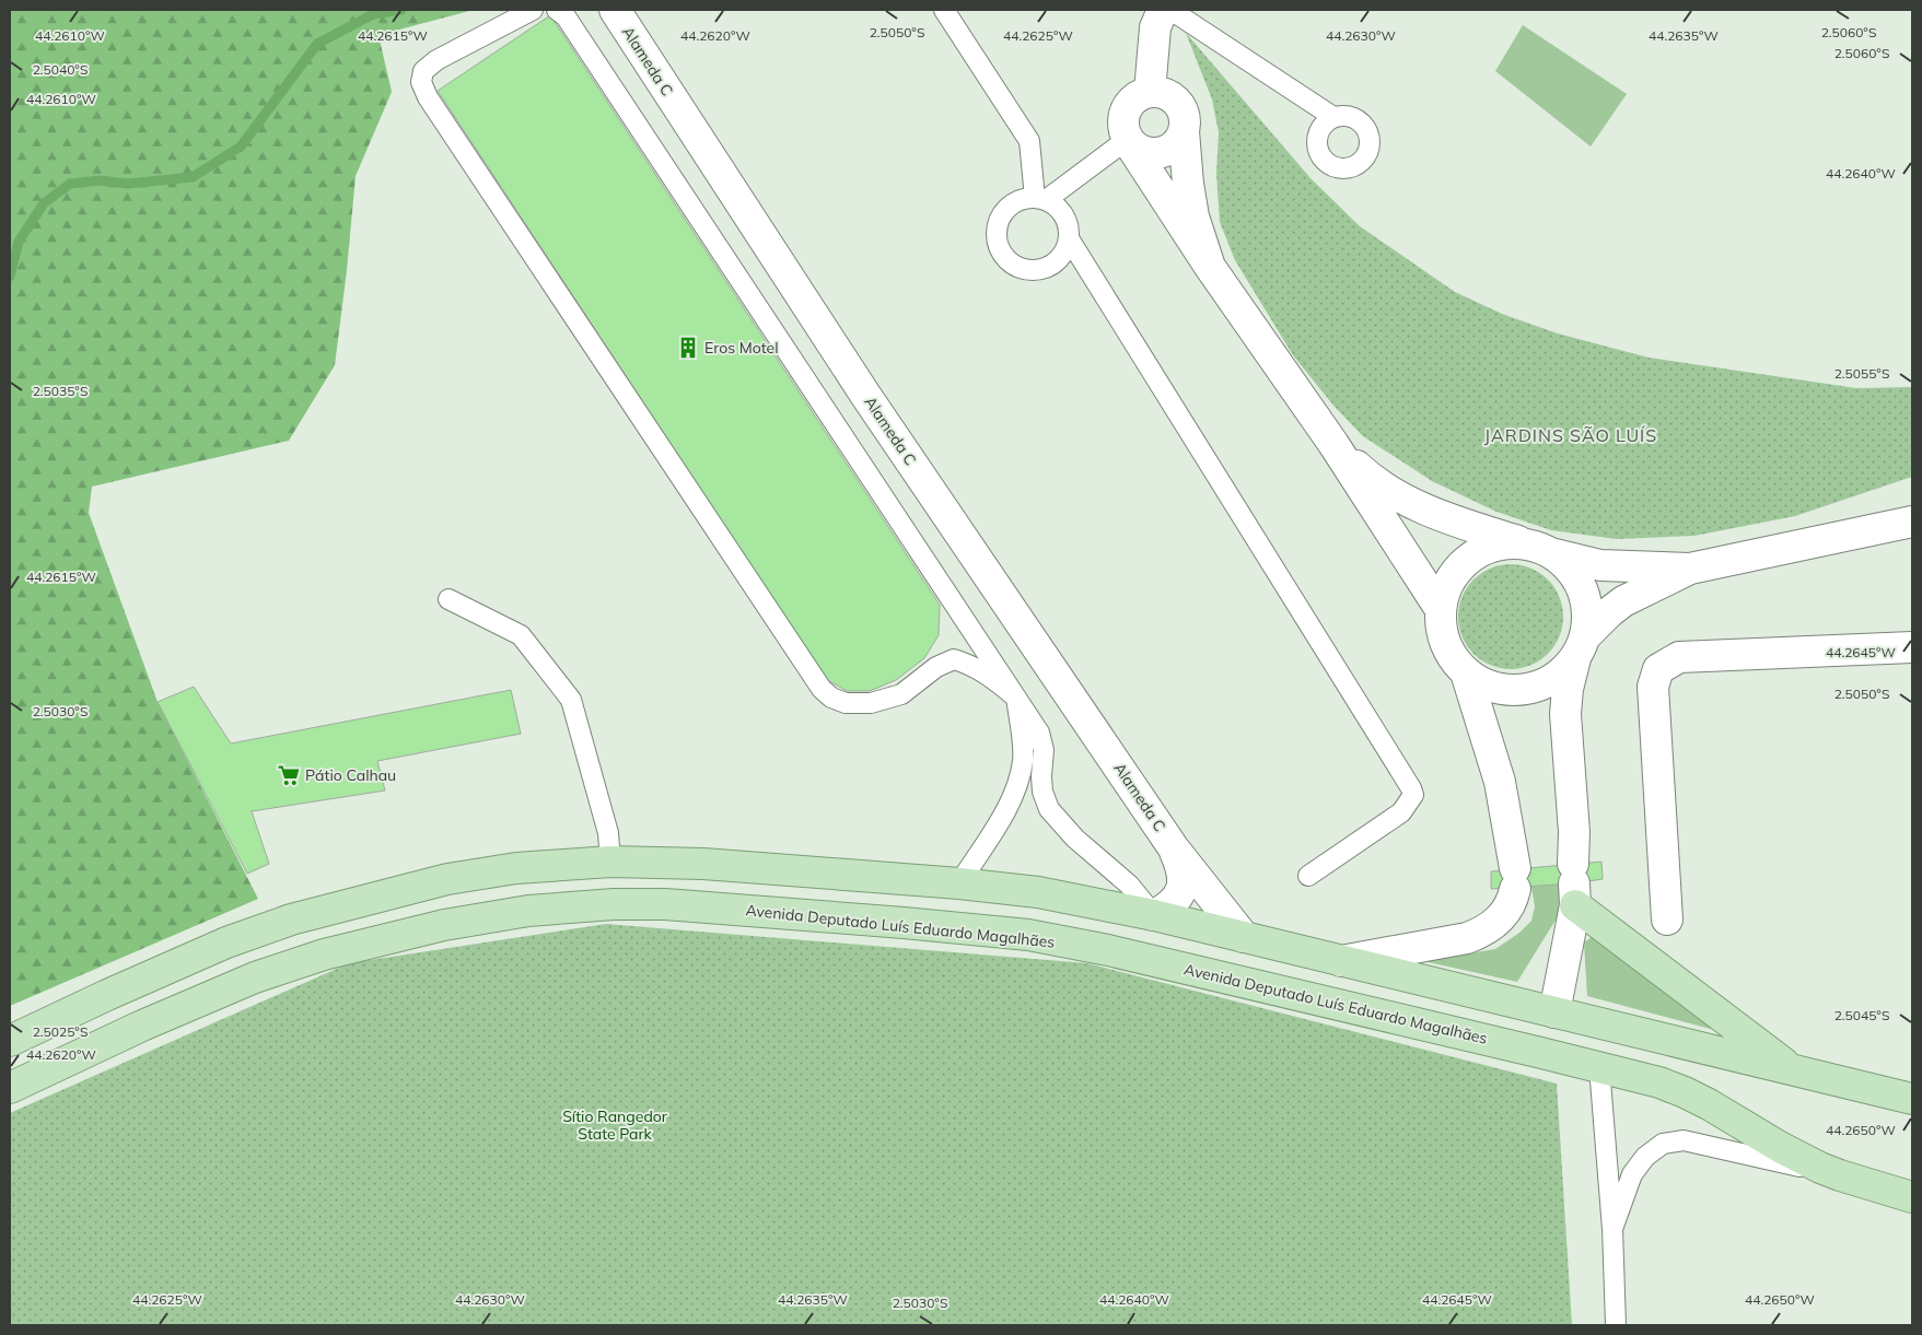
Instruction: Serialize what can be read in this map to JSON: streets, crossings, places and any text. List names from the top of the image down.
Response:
{
  "streets": {
    "main road": ["Avenida Deputado Luís Eduardo Magalhães"],
    "street": ["Alameda C"]
  },
  "districts": ["JARDINS SÃO LUÍS"],
  "parks": ["Sítio Rangedor State Park"],
  "places": {
    "building": ["Eros Motel"],
    "supermarket": ["Pátio Calhau"]
  },
  "coordinates": [
    "2.5050°S",
    "2.5060°S",
    "44.2610°W",
    "44.2615°W",
    "44.2620°W",
    "44.2625°W",
    "44.2630°W",
    "44.2635°W",
    "2.5040°S",
    "44.2640°W",
    "2.5055°S",
    "2.5035°S",
    "44.2645°W",
    "2.5030°S",
    "2.5045°S",
    "2.5025°S",
    "44.2650°W"
  ]
}
